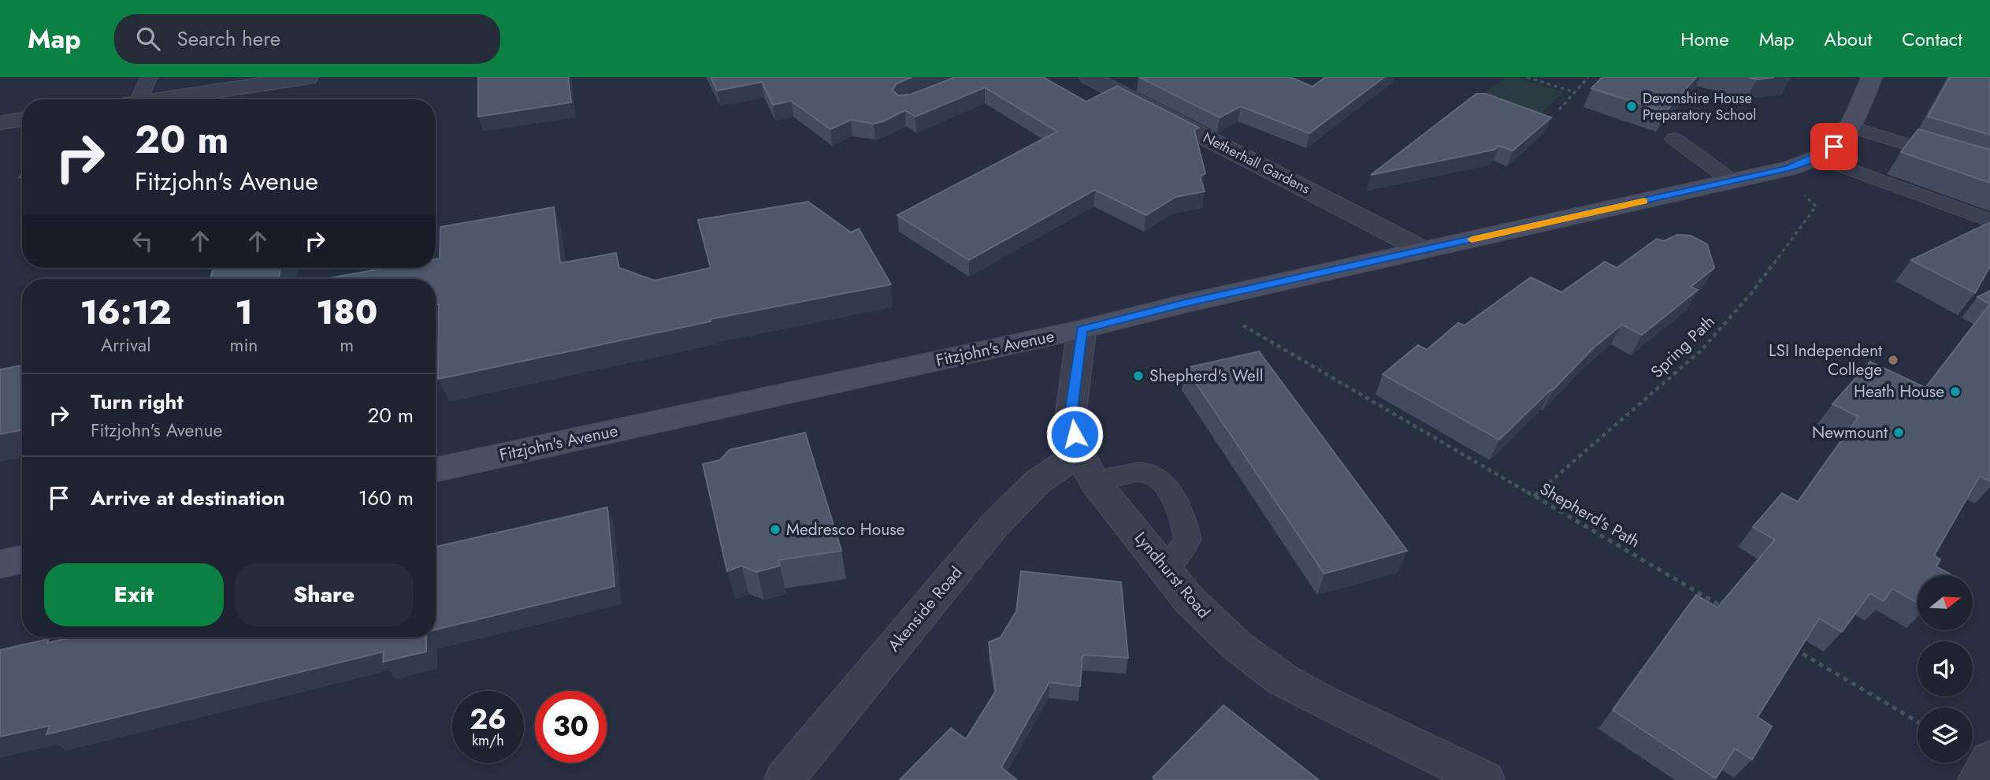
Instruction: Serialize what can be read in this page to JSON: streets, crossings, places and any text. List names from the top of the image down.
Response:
{
  "streets": {
    "main road": ["Fitzjohn's Avenue"],
    "street": ["Netherhall Gardens", "Lyndhurst Road", "Akenside Road"],
    "path": ["Spring Path", "Shepherd's Path"]
  },
  "crossings": [
    ["Netherhall Gardens", "Fitzjohn's Avenue"],
    ["Spring Path", "Shepherd's Path"],
    ["Fitzjohn's Avenue", "Lyndhurst Road"],
    ["Lyndhurst Road", "Akenside Road"]
  ],
  "places": [
    "Devonshire House Preparatory School",
    "LSI Independent College",
    "Shepherd's Well",
    "Heath House",
    "Newmount",
    "Medresco House"
  ],
  "north": "right",
  "page": {
    "header": "Map",
    "search": "Search here",
    "nav": [
      "Home",
      "Map",
      "About",
      "Contact"
    ],
    "turn": ["20 m", "Fitzjohn's Avenue"],
    "eta": [
      "16:12",
      "Arrival",
      "1",
      "min",
      "180",
      "m"
    ],
    "list": [
      {
        "name": "Turn right",
        "note": "Fitzjohn's Avenue",
        "value": "20 m"
      },
      {
        "name": "Arrive at destination",
        "value": "160 m"
      }
    ],
    "buttons": ["Exit", "Share"],
    "speed": "26 km/h",
    "limit": "30"
  }
}
